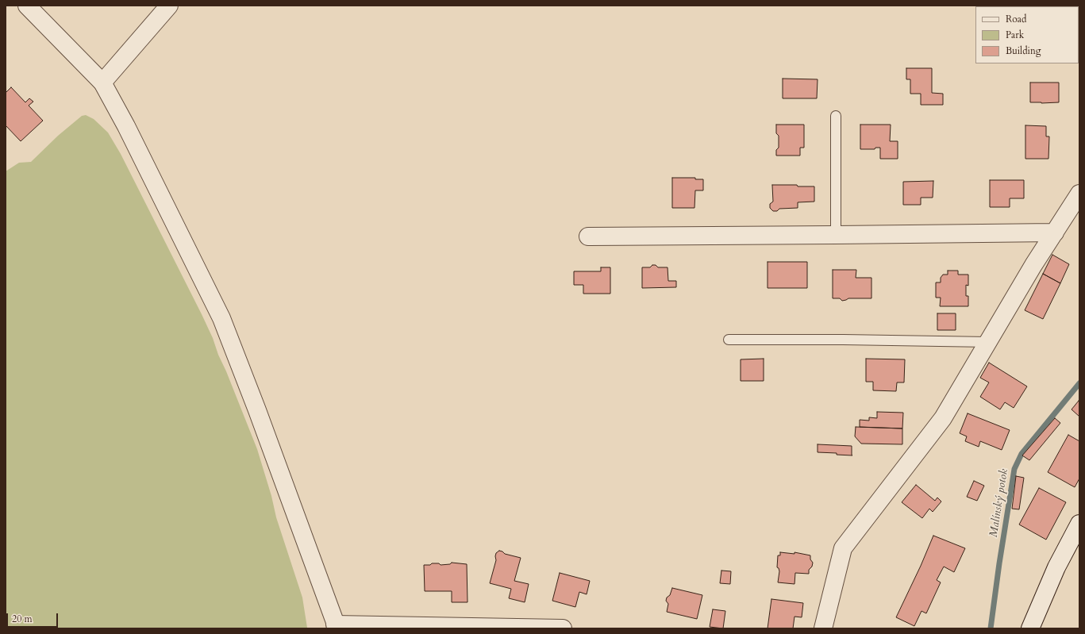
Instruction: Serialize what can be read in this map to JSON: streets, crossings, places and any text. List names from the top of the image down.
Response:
{
  "water": ["Malínský potok"],
  "legend": ["Road", "Park", "Building"],
  "scale_bar": "20 m"
}
